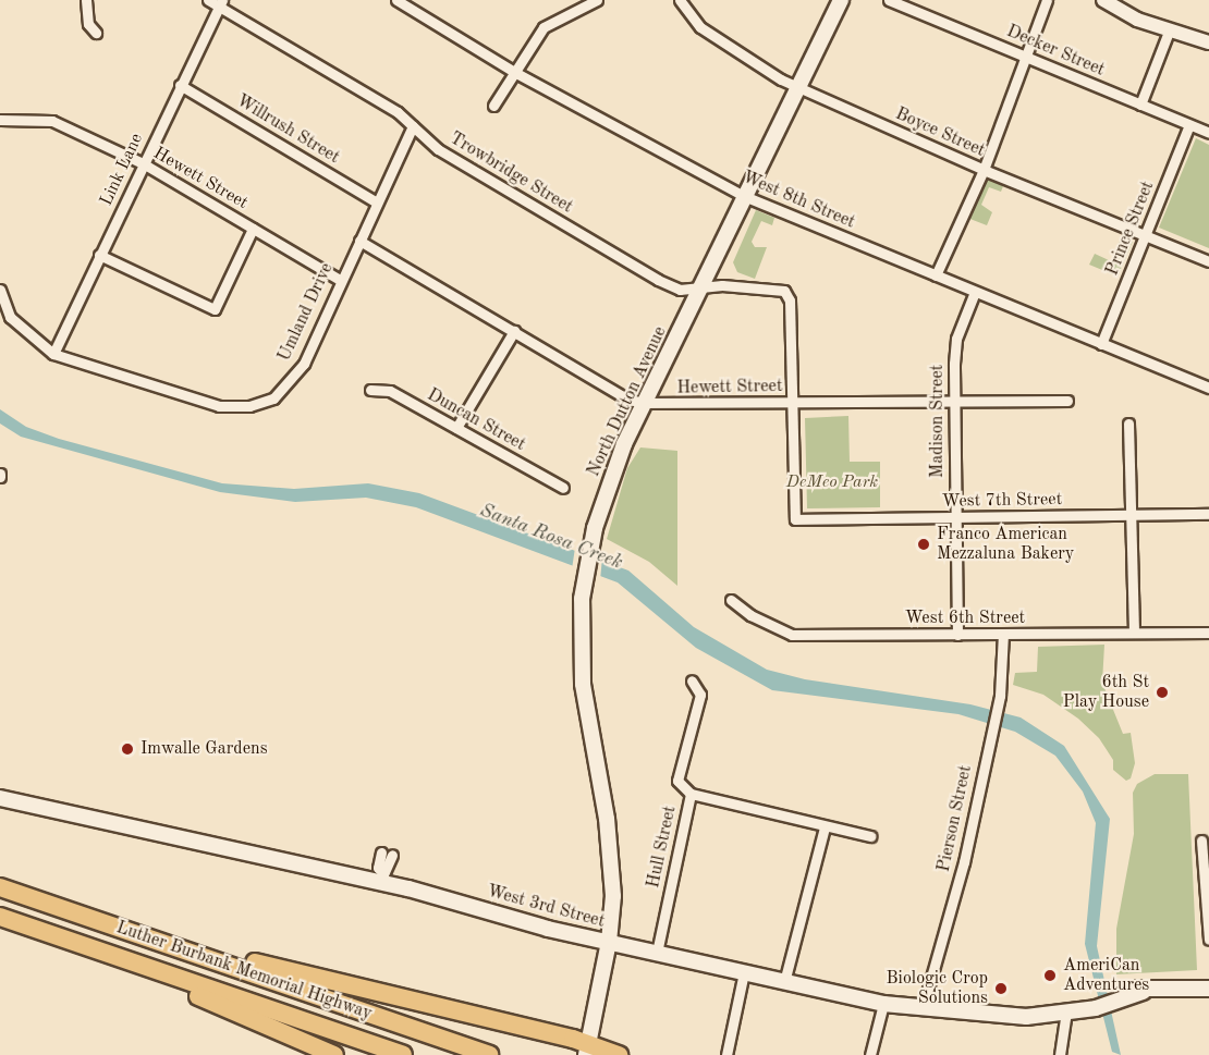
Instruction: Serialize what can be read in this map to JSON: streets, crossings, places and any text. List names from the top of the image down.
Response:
{
  "streets": {
    "highway": ["Luther Burbank Memorial Highway"],
    "main road": ["North Dutton Avenue", "West 3rd Street"],
    "street": [
      "Decker Street",
      "Willrush Street",
      "Boyce Street",
      "Link Lane",
      "Trowbridge Street",
      "Hewett Street",
      "West 8th Street",
      "Prince Street",
      "Umland Drive",
      "Duncan Street",
      "Madison Street",
      "West 7th Street",
      "West 6th Street",
      "Pierson Street",
      "Hull Street"
    ]
  },
  "crossings": [
    ["Decker Street", "Prince Street"],
    ["Willrush Street", "Link Lane"],
    ["Willrush Street", "Umland Drive"],
    ["Boyce Street", "Prince Street"],
    ["Boyce Street", "North Dutton Avenue"],
    ["Link Lane", "Trowbridge Street"],
    ["Link Lane", "Hewett Street"],
    ["Link Lane", "Umland Drive"],
    ["Trowbridge Street", "Hewett Street"],
    ["Trowbridge Street", "Umland Drive"],
    ["Trowbridge Street", "North Dutton Avenue"],
    ["Trowbridge Street", "West 7th Street"],
    ["Hewett Street", "Umland Drive"],
    ["Hewett Street", "North Dutton Avenue"],
    ["Hewett Street", "Madison Street"],
    ["Hewett Street", "West 7th Street"],
    ["West 8th Street", "Prince Street"],
    ["West 8th Street", "North Dutton Avenue"],
    ["West 8th Street", "Madison Street"],
    ["North Dutton Avenue", "West 3rd Street"],
    ["Madison Street", "West 7th Street"],
    ["Madison Street", "West 6th Street"],
    ["West 6th Street", "Pierson Street"],
    ["Pierson Street", "West 3rd Street"],
    ["Hull Street", "West 3rd Street"]
  ],
  "water": ["Santa Rosa Creek"],
  "parks": ["DeMeo Park"],
  "places": [
    "Franco American Mezzaluna Bakery",
    "6th St Play House",
    "Imwalle Gardens",
    "AmeriCan Adventures",
    "Biologic Crop Solutions"
  ]
}
